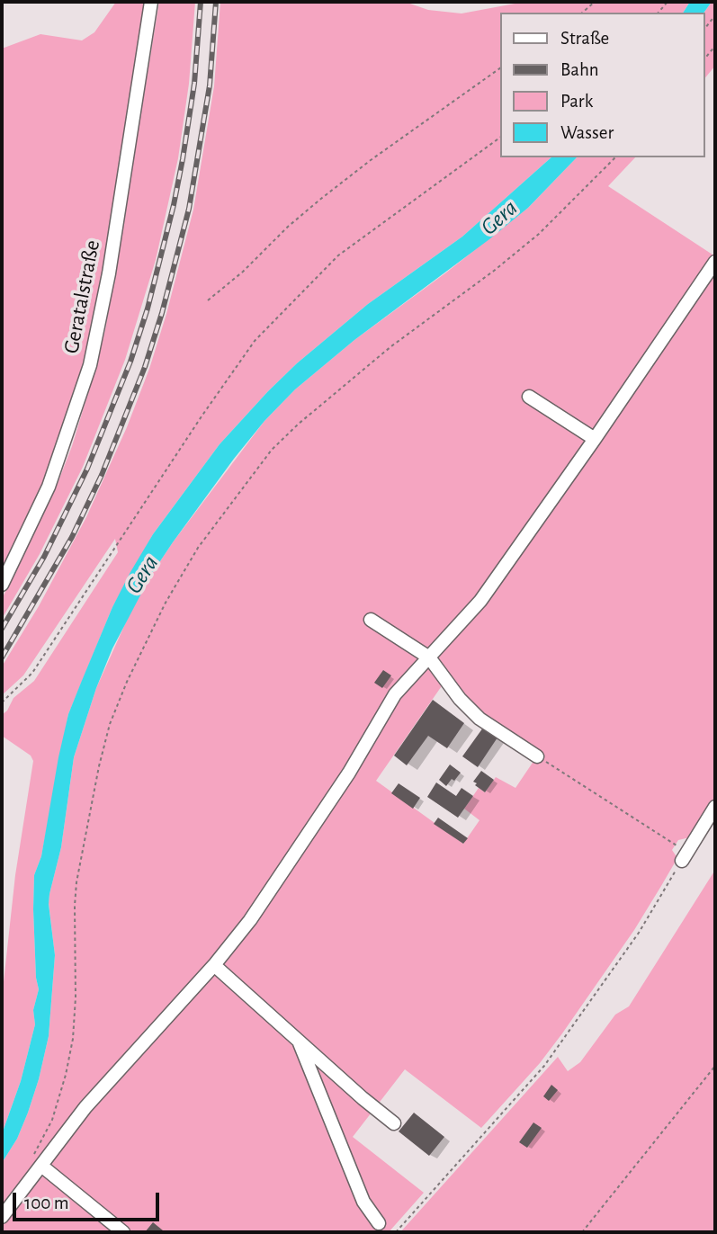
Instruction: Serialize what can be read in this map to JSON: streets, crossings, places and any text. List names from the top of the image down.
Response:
{
  "streets": {
    "street": ["Geratalstraße"]
  },
  "water": ["Gera"],
  "legend": [
    "Straße",
    "Bahn",
    "Park",
    "Wasser"
  ],
  "scale_bar": "100 m"
}
